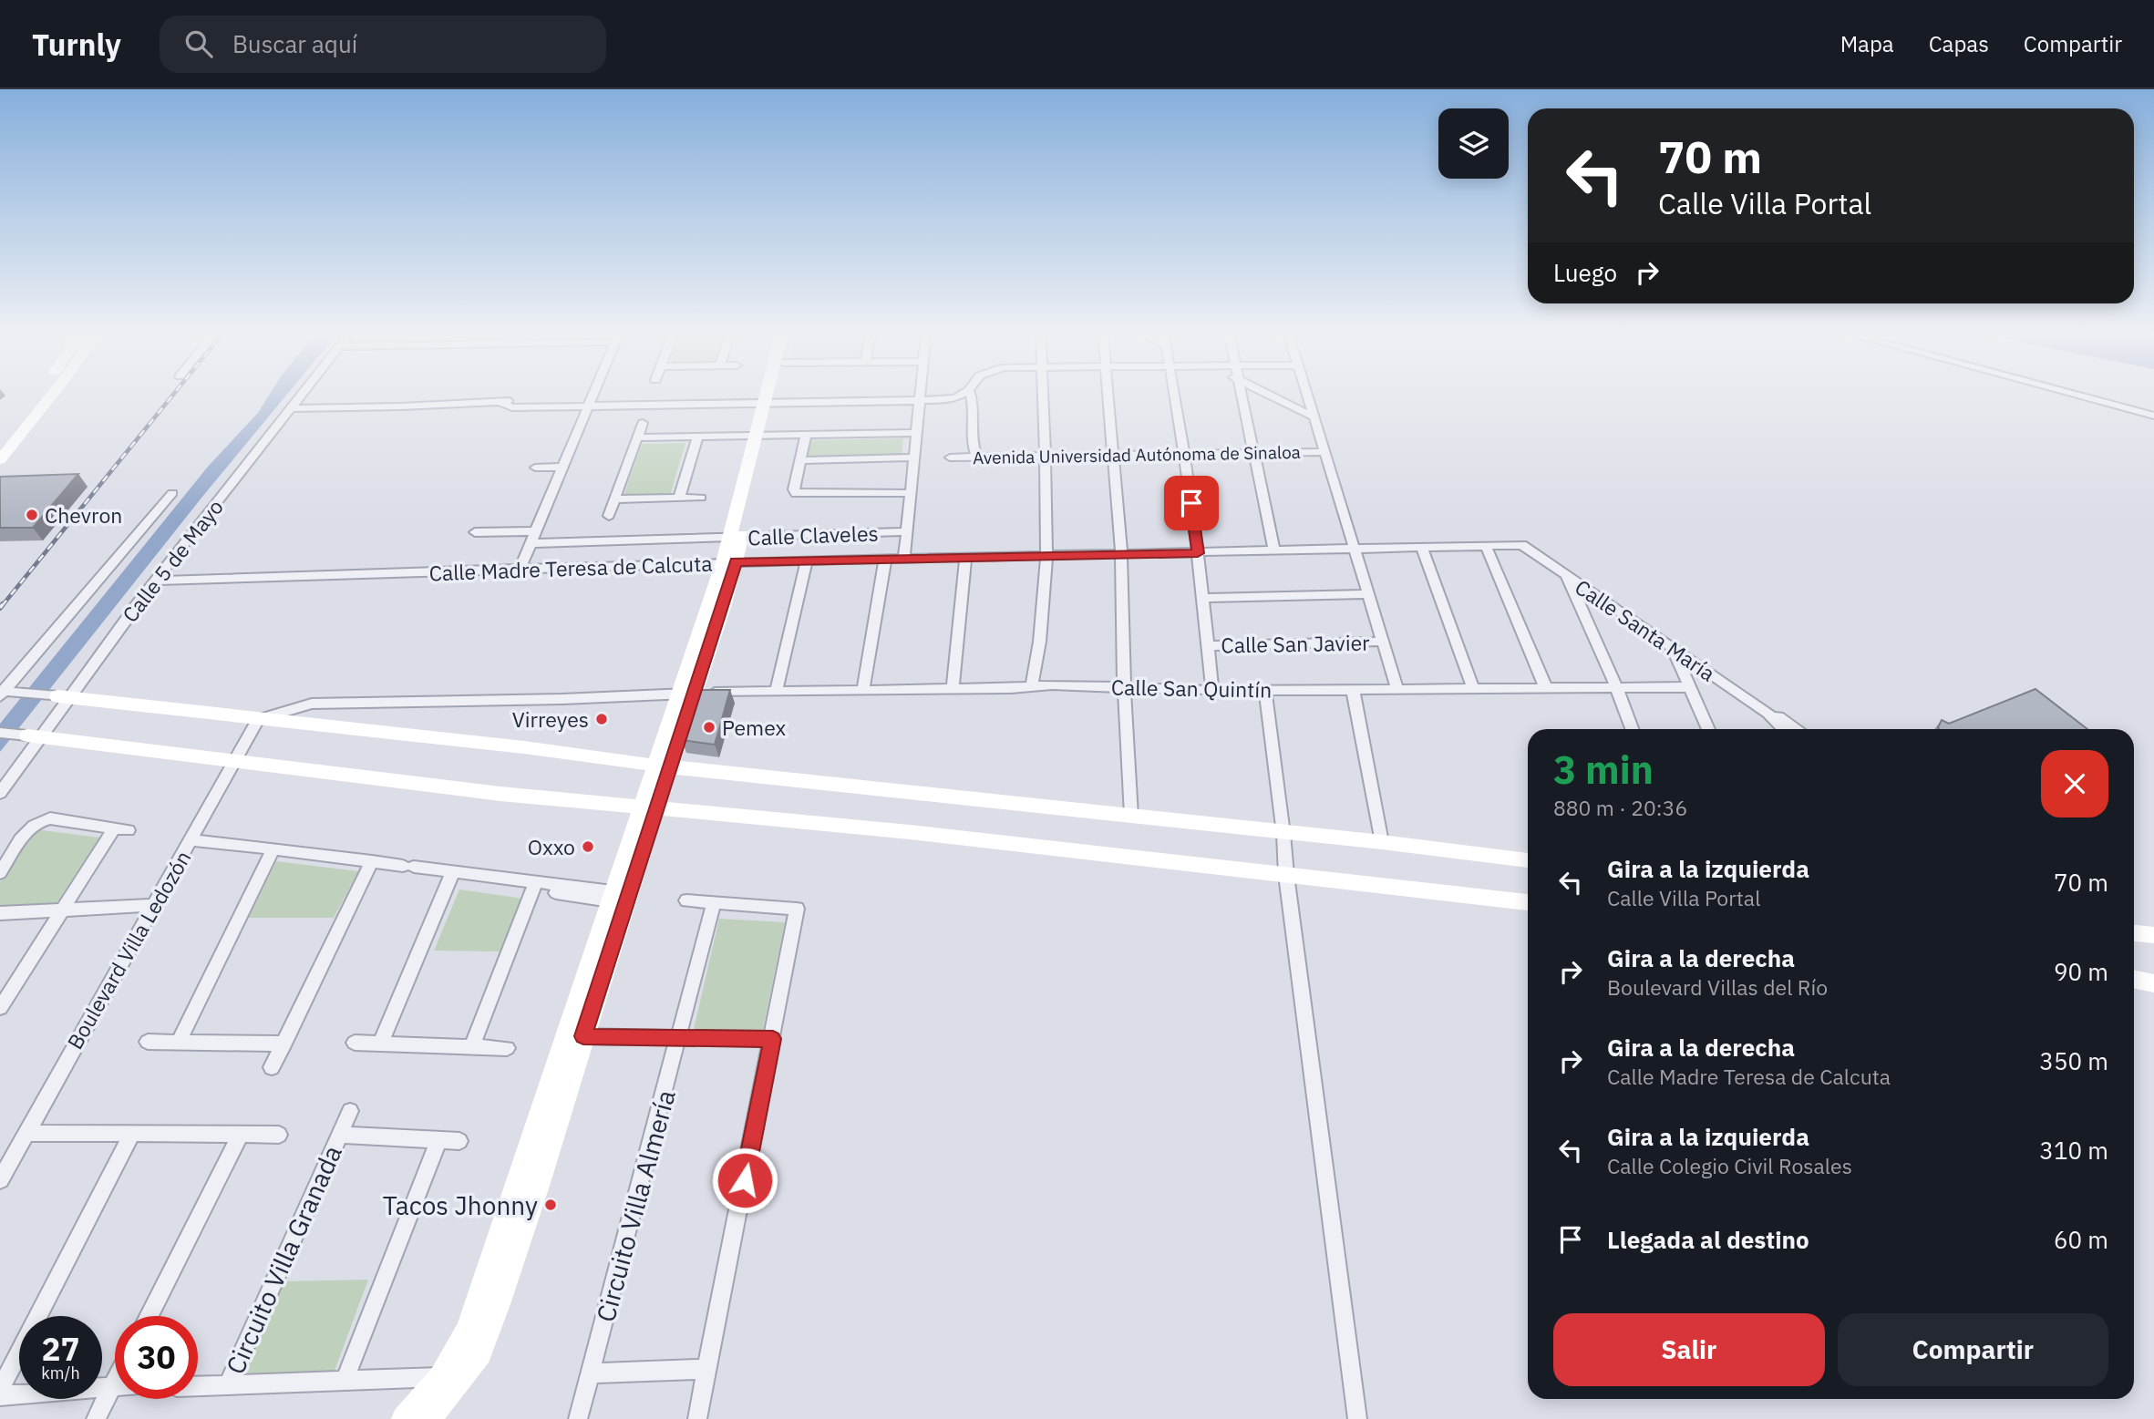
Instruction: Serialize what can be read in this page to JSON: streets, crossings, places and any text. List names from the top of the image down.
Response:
{
  "streets": {
    "street": [
      "Avenida Universidad Autónoma de Sinaloa",
      "Calle Claveles",
      "Calle 5 de Mayo",
      "Calle Madre Teresa de Calcuta",
      "Calle Santa María",
      "Calle San Javier",
      "Calle San Quintín",
      "Boulevard Villa Ledozón",
      "Circuito Villa Almería",
      "Circuito Villa Granada"
    ]
  },
  "crossings": [
    ["Calle 5 de Mayo", "Calle Madre Teresa de Calcuta"],
    ["Calle Madre Teresa de Calcuta", "Calle Santa María"],
    ["Calle San Quintín", "Boulevard Villa Ledozón"]
  ],
  "places": [
    "Chevron",
    "Virreyes",
    "Pemex",
    "Oxxo",
    "Tacos Jhonny"
  ],
  "page": {
    "header": "Turnly",
    "search": "Buscar aquí",
    "nav": ["Mapa", "Capas", "Compartir"],
    "turn": ["70 m", "Calle Villa Portal"],
    "then": "Luego",
    "heading": ["3 min", "880 m · 20:36"],
    "list": [
      {
        "name": "Gira a la izquierda",
        "note": "Calle Villa Portal",
        "value": "70 m"
      },
      {
        "name": "Gira a la derecha",
        "note": "Boulevard Villas del Río",
        "value": "90 m"
      },
      {
        "name": "Gira a la derecha",
        "note": "Calle Madre Teresa de Calcuta",
        "value": "350 m"
      },
      {
        "name": "Gira a la izquierda",
        "note": "Calle Colegio Civil Rosales",
        "value": "310 m"
      },
      {
        "name": "Llegada al destino",
        "value": "60 m"
      }
    ],
    "buttons": ["Salir", "Compartir"],
    "speed": "27 km/h",
    "limit": "30"
  }
}
